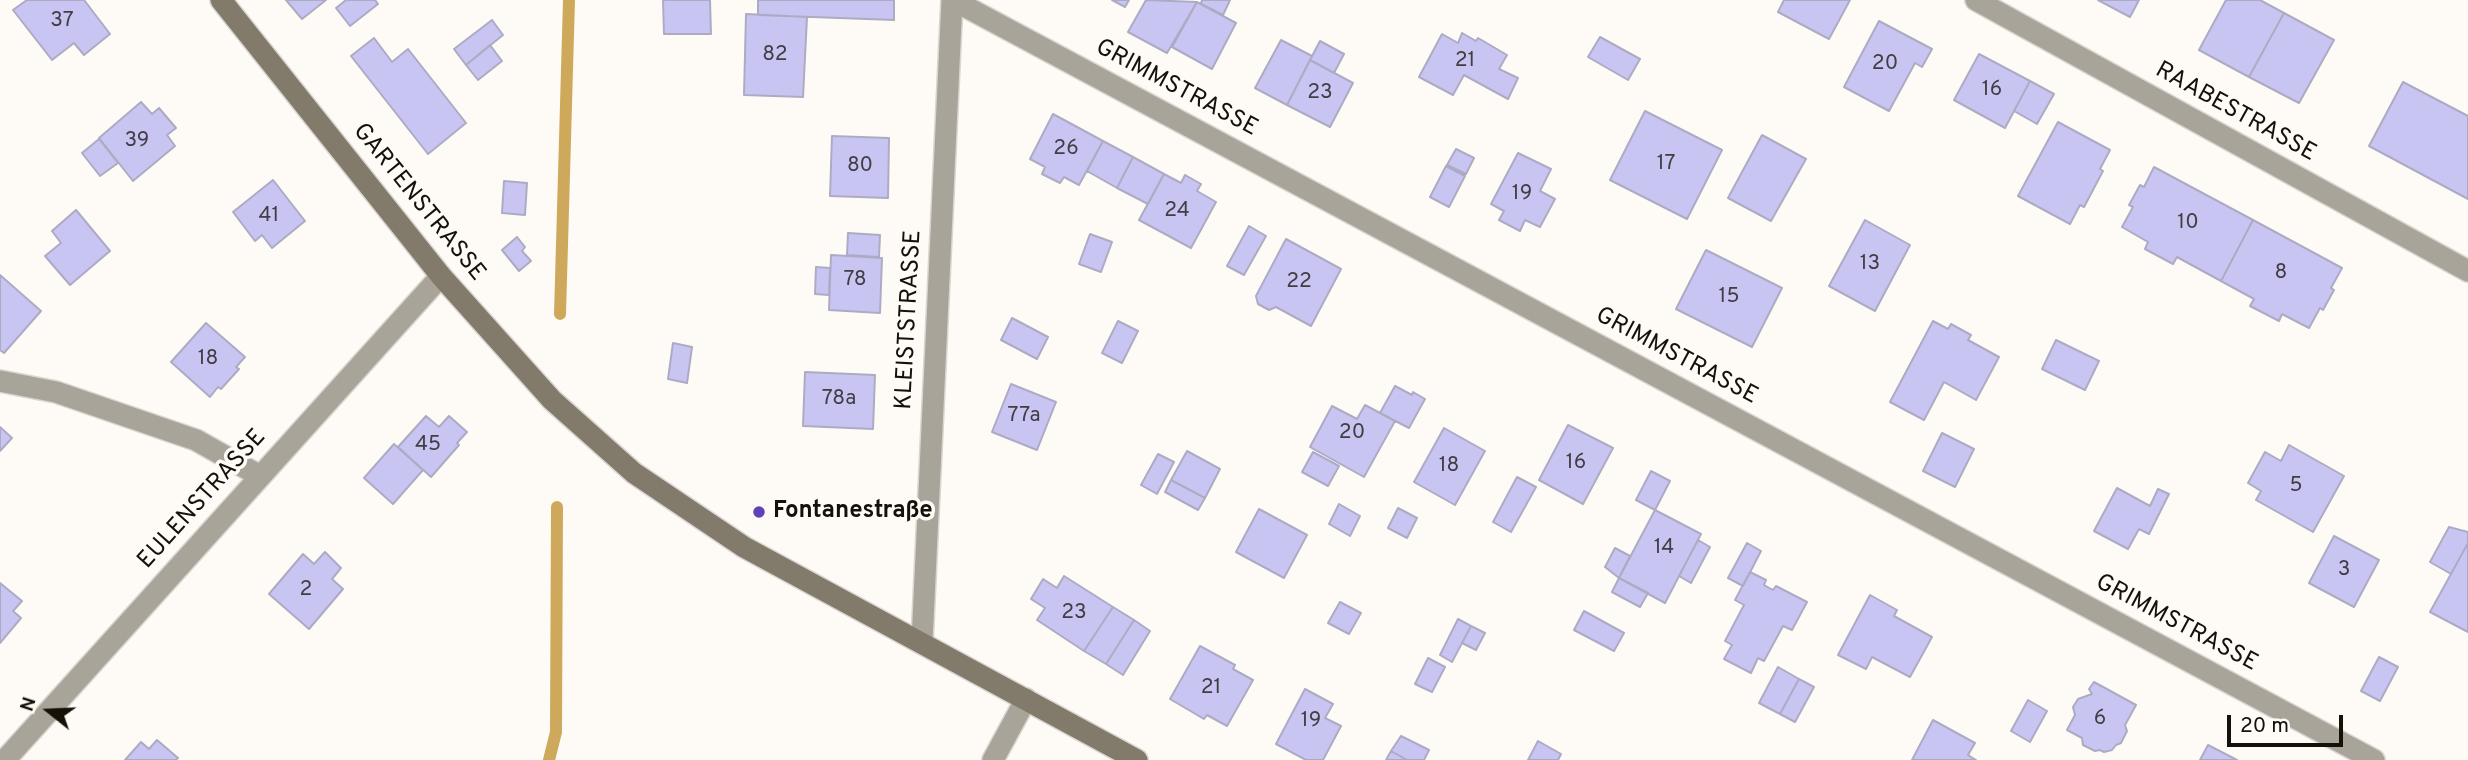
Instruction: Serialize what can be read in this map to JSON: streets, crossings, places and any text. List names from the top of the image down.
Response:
{
  "streets": {
    "street": [
      "GRIMMSTRASSE",
      "RAABESTRASSE",
      "GARTENSTRASSE",
      "KLEISTSTRASSE",
      "EULENSTRASSE"
    ]
  },
  "crossings": [
    ["GRIMMSTRASSE", "KLEISTSTRASSE"],
    ["GARTENSTRASSE", "KLEISTSTRASSE"],
    ["GARTENSTRASSE", "EULENSTRASSE"]
  ],
  "places": ["Fontanestraße"],
  "house_numbers": [
    "37",
    "82",
    "21",
    "20",
    "16",
    "23",
    "39",
    "26",
    "17",
    "80",
    "19",
    "24",
    "41",
    "10",
    "13",
    "8",
    "78",
    "22",
    "15",
    "18",
    "78a",
    "77a",
    "20",
    "45",
    "16",
    "18",
    "5",
    "14",
    "3",
    "2",
    "23",
    "21",
    "6",
    "19"
  ],
  "scale_bar": "20 m",
  "north": "left"
}
